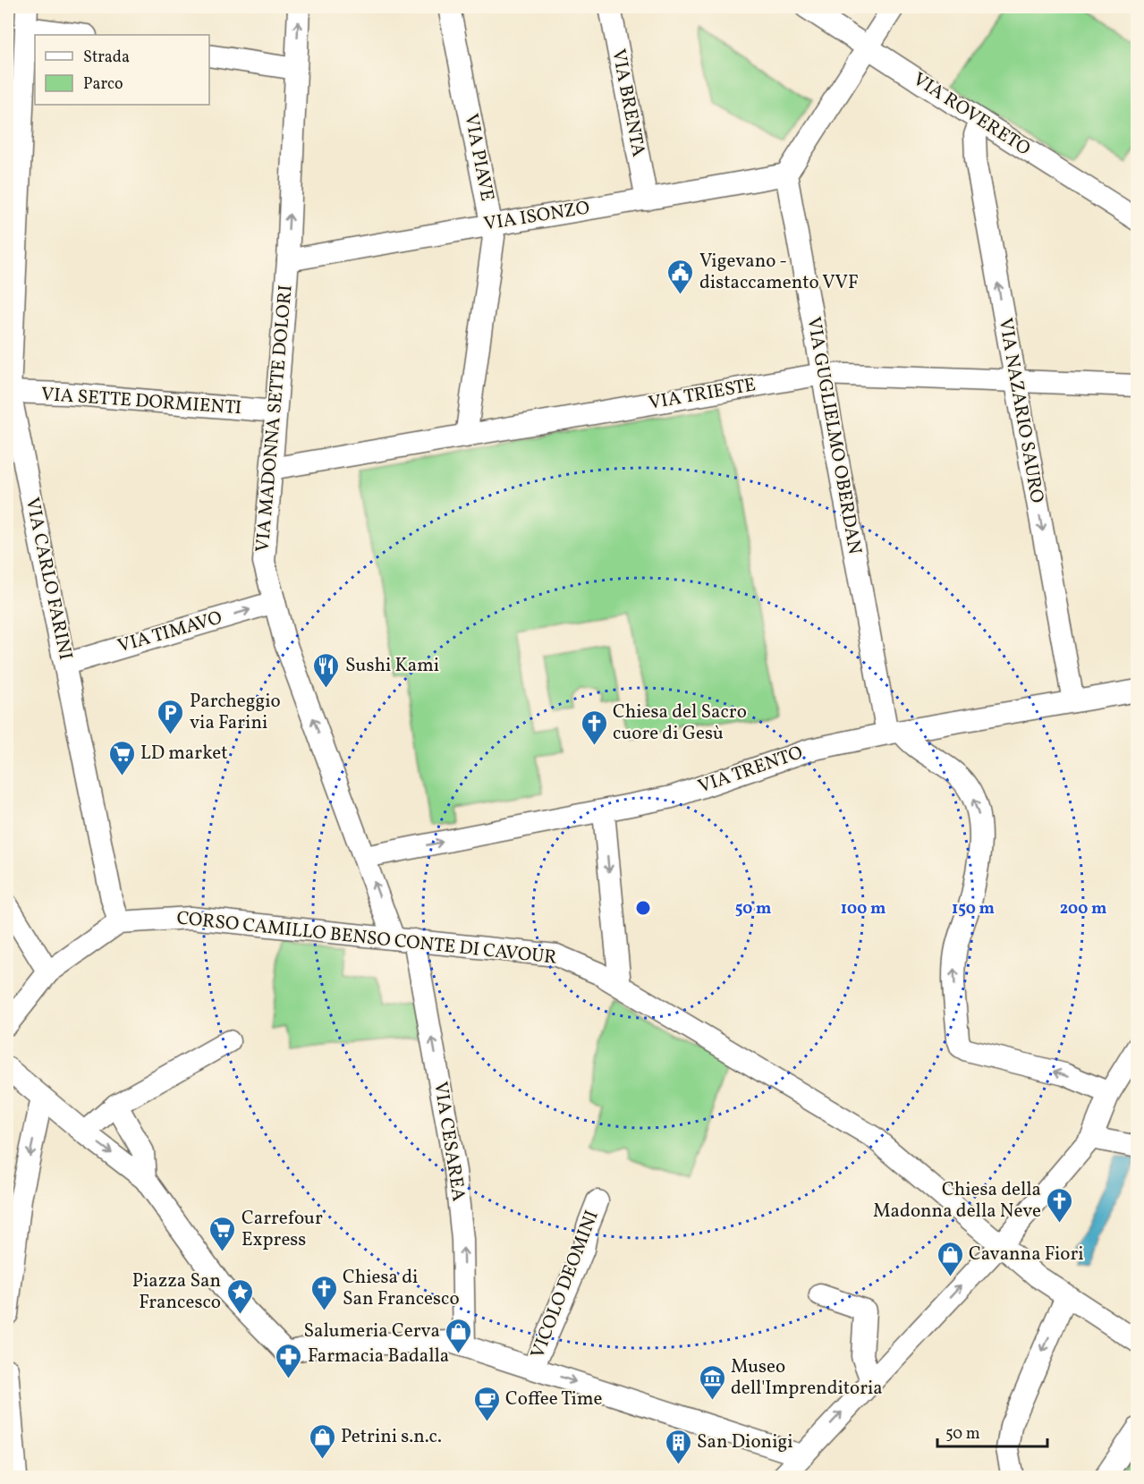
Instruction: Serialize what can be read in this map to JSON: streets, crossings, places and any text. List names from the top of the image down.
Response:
{
  "streets": {
    "street": [
      "VIA BRENTA",
      "VIA ROVERETO",
      "VIA PIAVE",
      "VIA ISONZO",
      "VIA TRIESTE",
      "VIA SETTE DORMIENTI",
      "VIA NAZARIO SAURO",
      "VIA MADONNA SETTE DOLORI",
      "VIA GUGLIELMO OBERDAN",
      "VIA CARLO FARINI",
      "VIA TIMAVO",
      "VIA TRENTO",
      "CORSO CAMILLO BENSO CONTE DI CAVOUR",
      "VIA CESAREA",
      "VICOLO DEOMINI"
    ]
  },
  "crossings": [
    ["VIA BRENTA", "VIA ISONZO"],
    ["VIA ROVERETO", "VIA NAZARIO SAURO"],
    ["VIA PIAVE", "VIA ISONZO"],
    ["VIA PIAVE", "VIA TRIESTE"],
    ["VIA ISONZO", "VIA MADONNA SETTE DOLORI"],
    ["VIA ISONZO", "VIA GUGLIELMO OBERDAN"],
    ["VIA TRIESTE", "VIA NAZARIO SAURO"],
    ["VIA TRIESTE", "VIA MADONNA SETTE DOLORI"],
    ["VIA TRIESTE", "VIA GUGLIELMO OBERDAN"],
    ["VIA SETTE DORMIENTI", "VIA MADONNA SETTE DOLORI"],
    ["VIA SETTE DORMIENTI", "VIA CARLO FARINI"],
    ["VIA NAZARIO SAURO", "VIA TRENTO"],
    ["VIA MADONNA SETTE DOLORI", "VIA TIMAVO"],
    ["VIA MADONNA SETTE DOLORI", "VIA TRENTO"],
    ["VIA MADONNA SETTE DOLORI", "CORSO CAMILLO BENSO CONTE DI CAVOUR"],
    ["VIA MADONNA SETTE DOLORI", "VIA CESAREA"],
    ["VIA GUGLIELMO OBERDAN", "VIA TRENTO"],
    ["VIA CARLO FARINI", "VIA TIMAVO"],
    ["VIA CARLO FARINI", "CORSO CAMILLO BENSO CONTE DI CAVOUR"],
    ["CORSO CAMILLO BENSO CONTE DI CAVOUR", "VIA CESAREA"]
  ],
  "one_way": ["VIA MADONNA SETTE DOLORI", "VIA TIMAVO", "VIA CESAREA"],
  "places": {
    "public building": ["Vigevano - distaccamento VVF"],
    "restaurant": ["Sushi Kami"],
    "parking": ["Parcheggio via Farini"],
    "church": ["Chiesa del Sacro cuore di Gesù", "Chiesa della Madonna della Neve", "Chiesa di San Francesco"],
    "supermarket": ["LD market", "Carrefour Express"],
    "shop": ["Cavanna Fiori", "Salumeria Cerva", "Petrini s.n.c."],
    "place": ["Piazza San Francesco"],
    "pharmacy": ["Farmacia Badalla"],
    "museum": ["Museo dell'Imprenditoria"],
    "cafe": ["Coffee Time"],
    "building": ["San Dionigi"]
  },
  "legend": ["Strada", "Parco"],
  "scale_bar": "50 m",
  "rings": [
    "50 m",
    "100 m",
    "150 m",
    "200 m"
  ]
}
